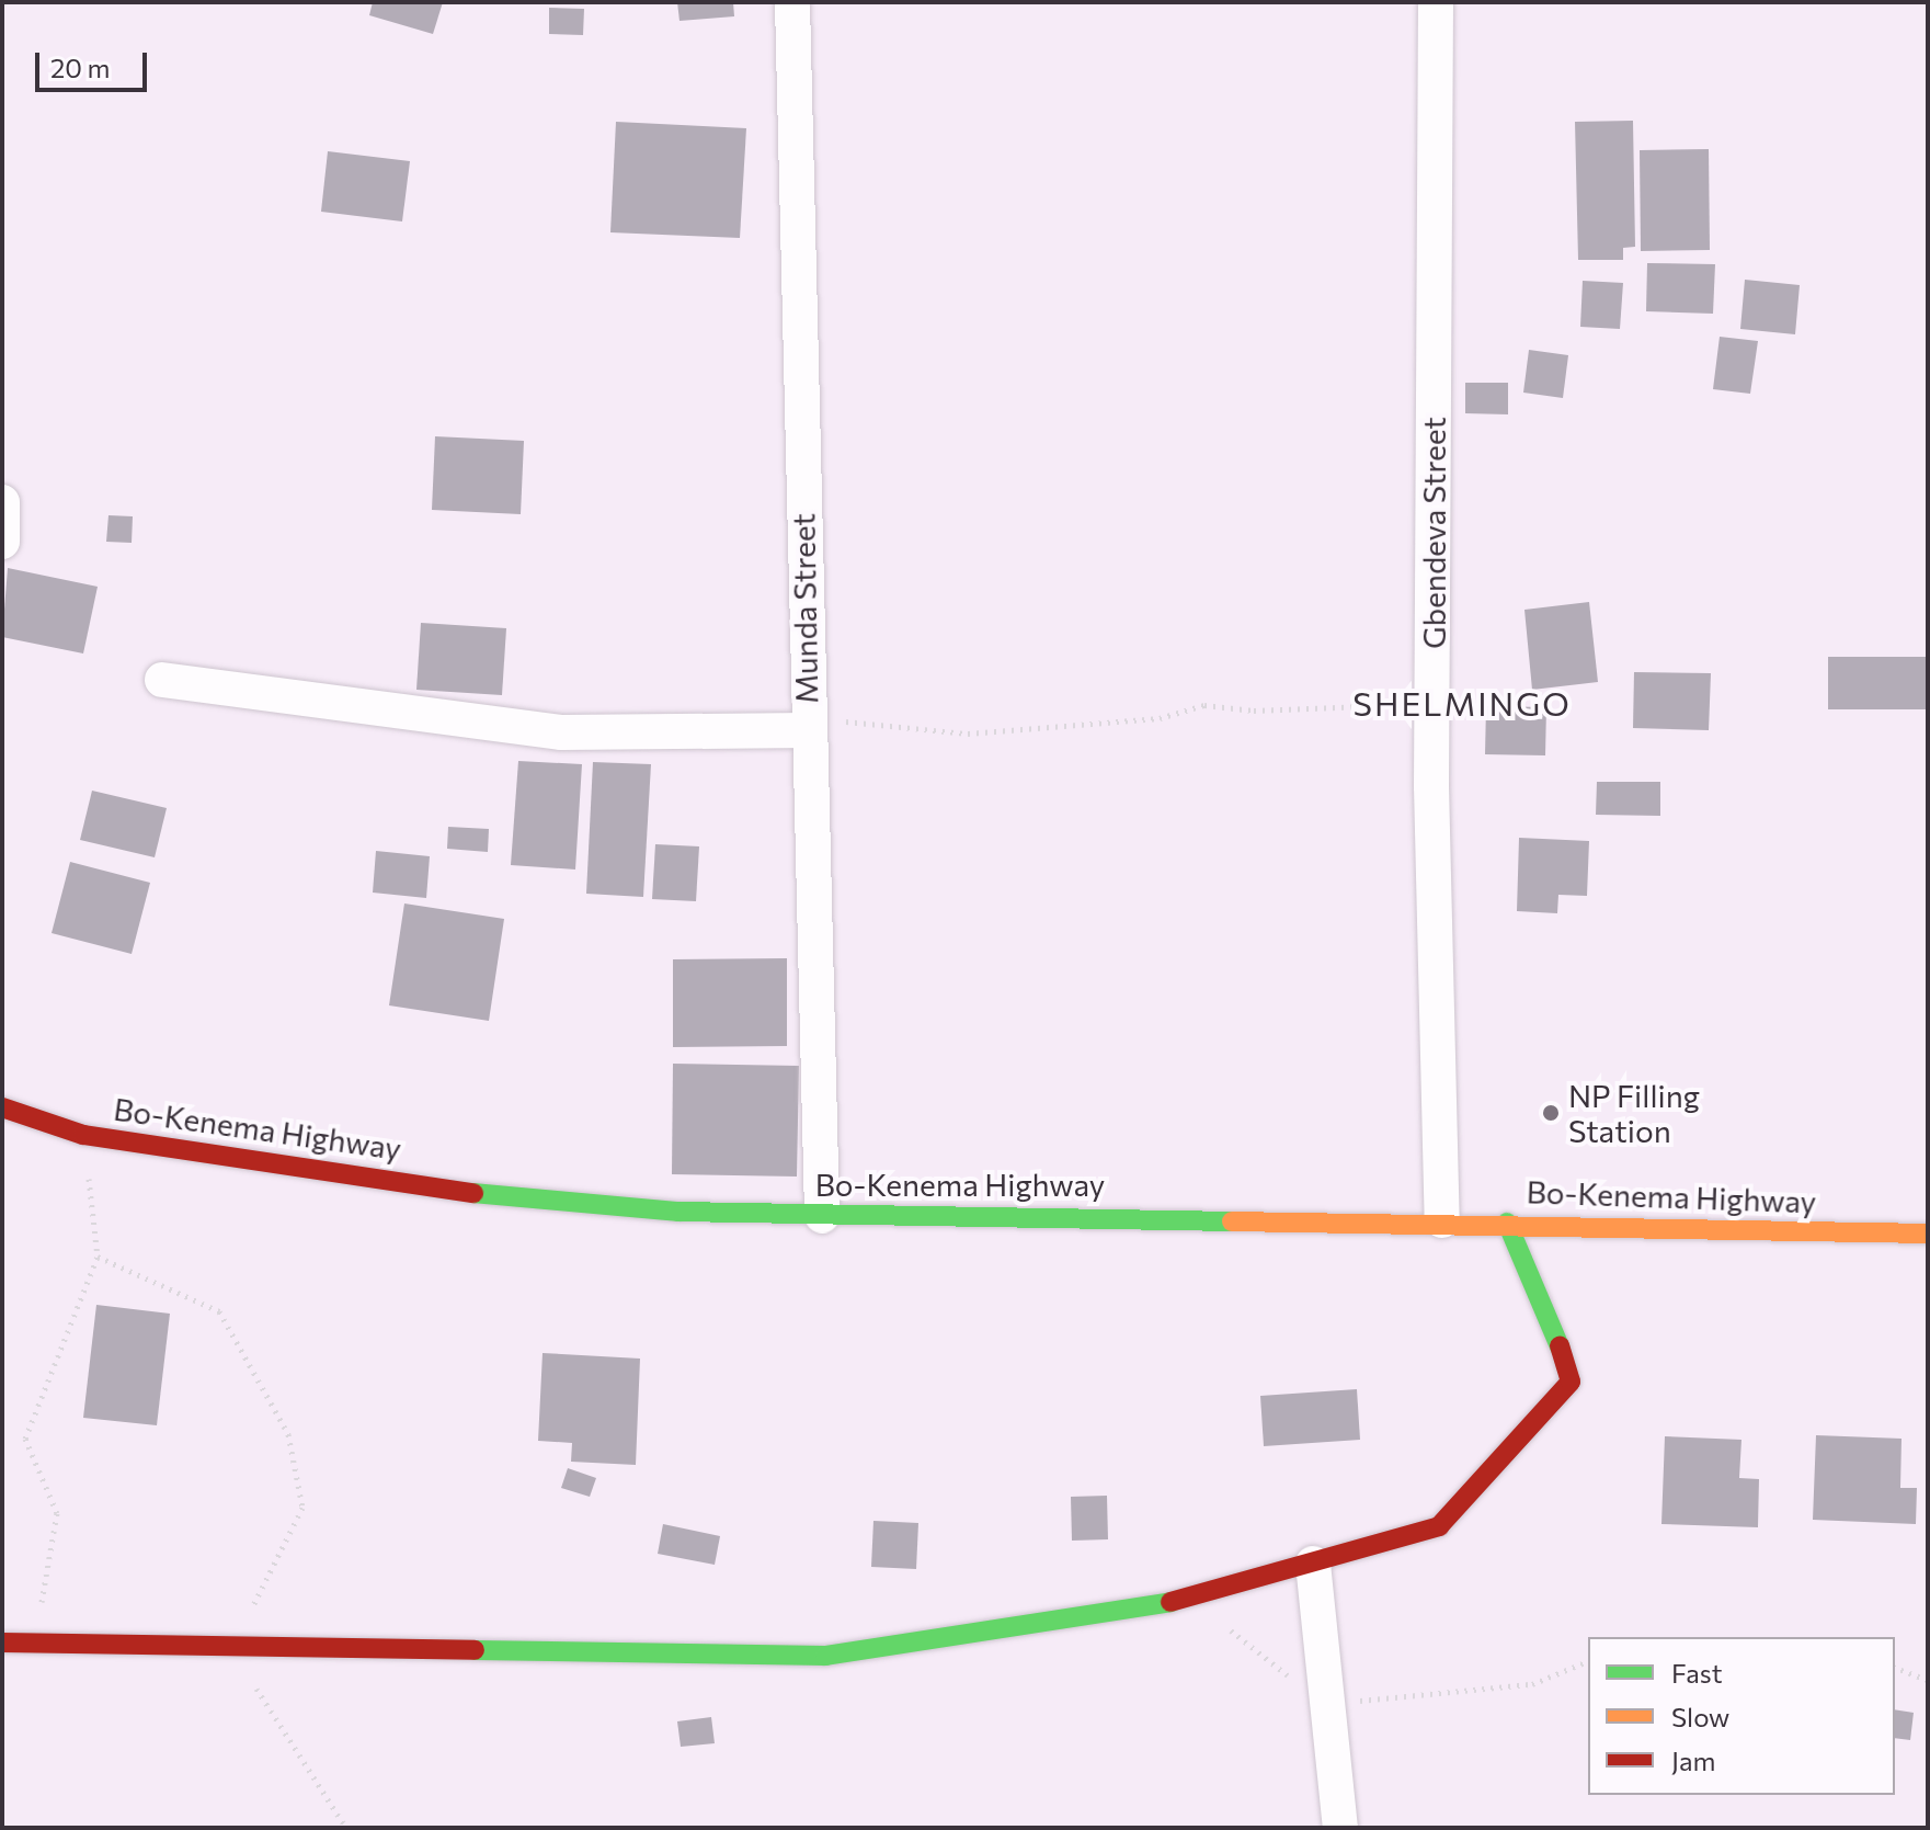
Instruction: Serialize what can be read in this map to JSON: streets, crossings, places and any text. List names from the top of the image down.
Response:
{
  "streets": {
    "main road": ["Bo-Kenema Highway"],
    "street": ["Gbendeva Street", "Munda Street"]
  },
  "crossings": [
    ["Gbendeva Street", "Bo-Kenema Highway"],
    ["Munda Street", "Bo-Kenema Highway"]
  ],
  "districts": ["SHELMINGO"],
  "places": ["NP Filling Station"],
  "legend": ["Fast", "Slow", "Jam"],
  "scale_bar": "20 m"
}
